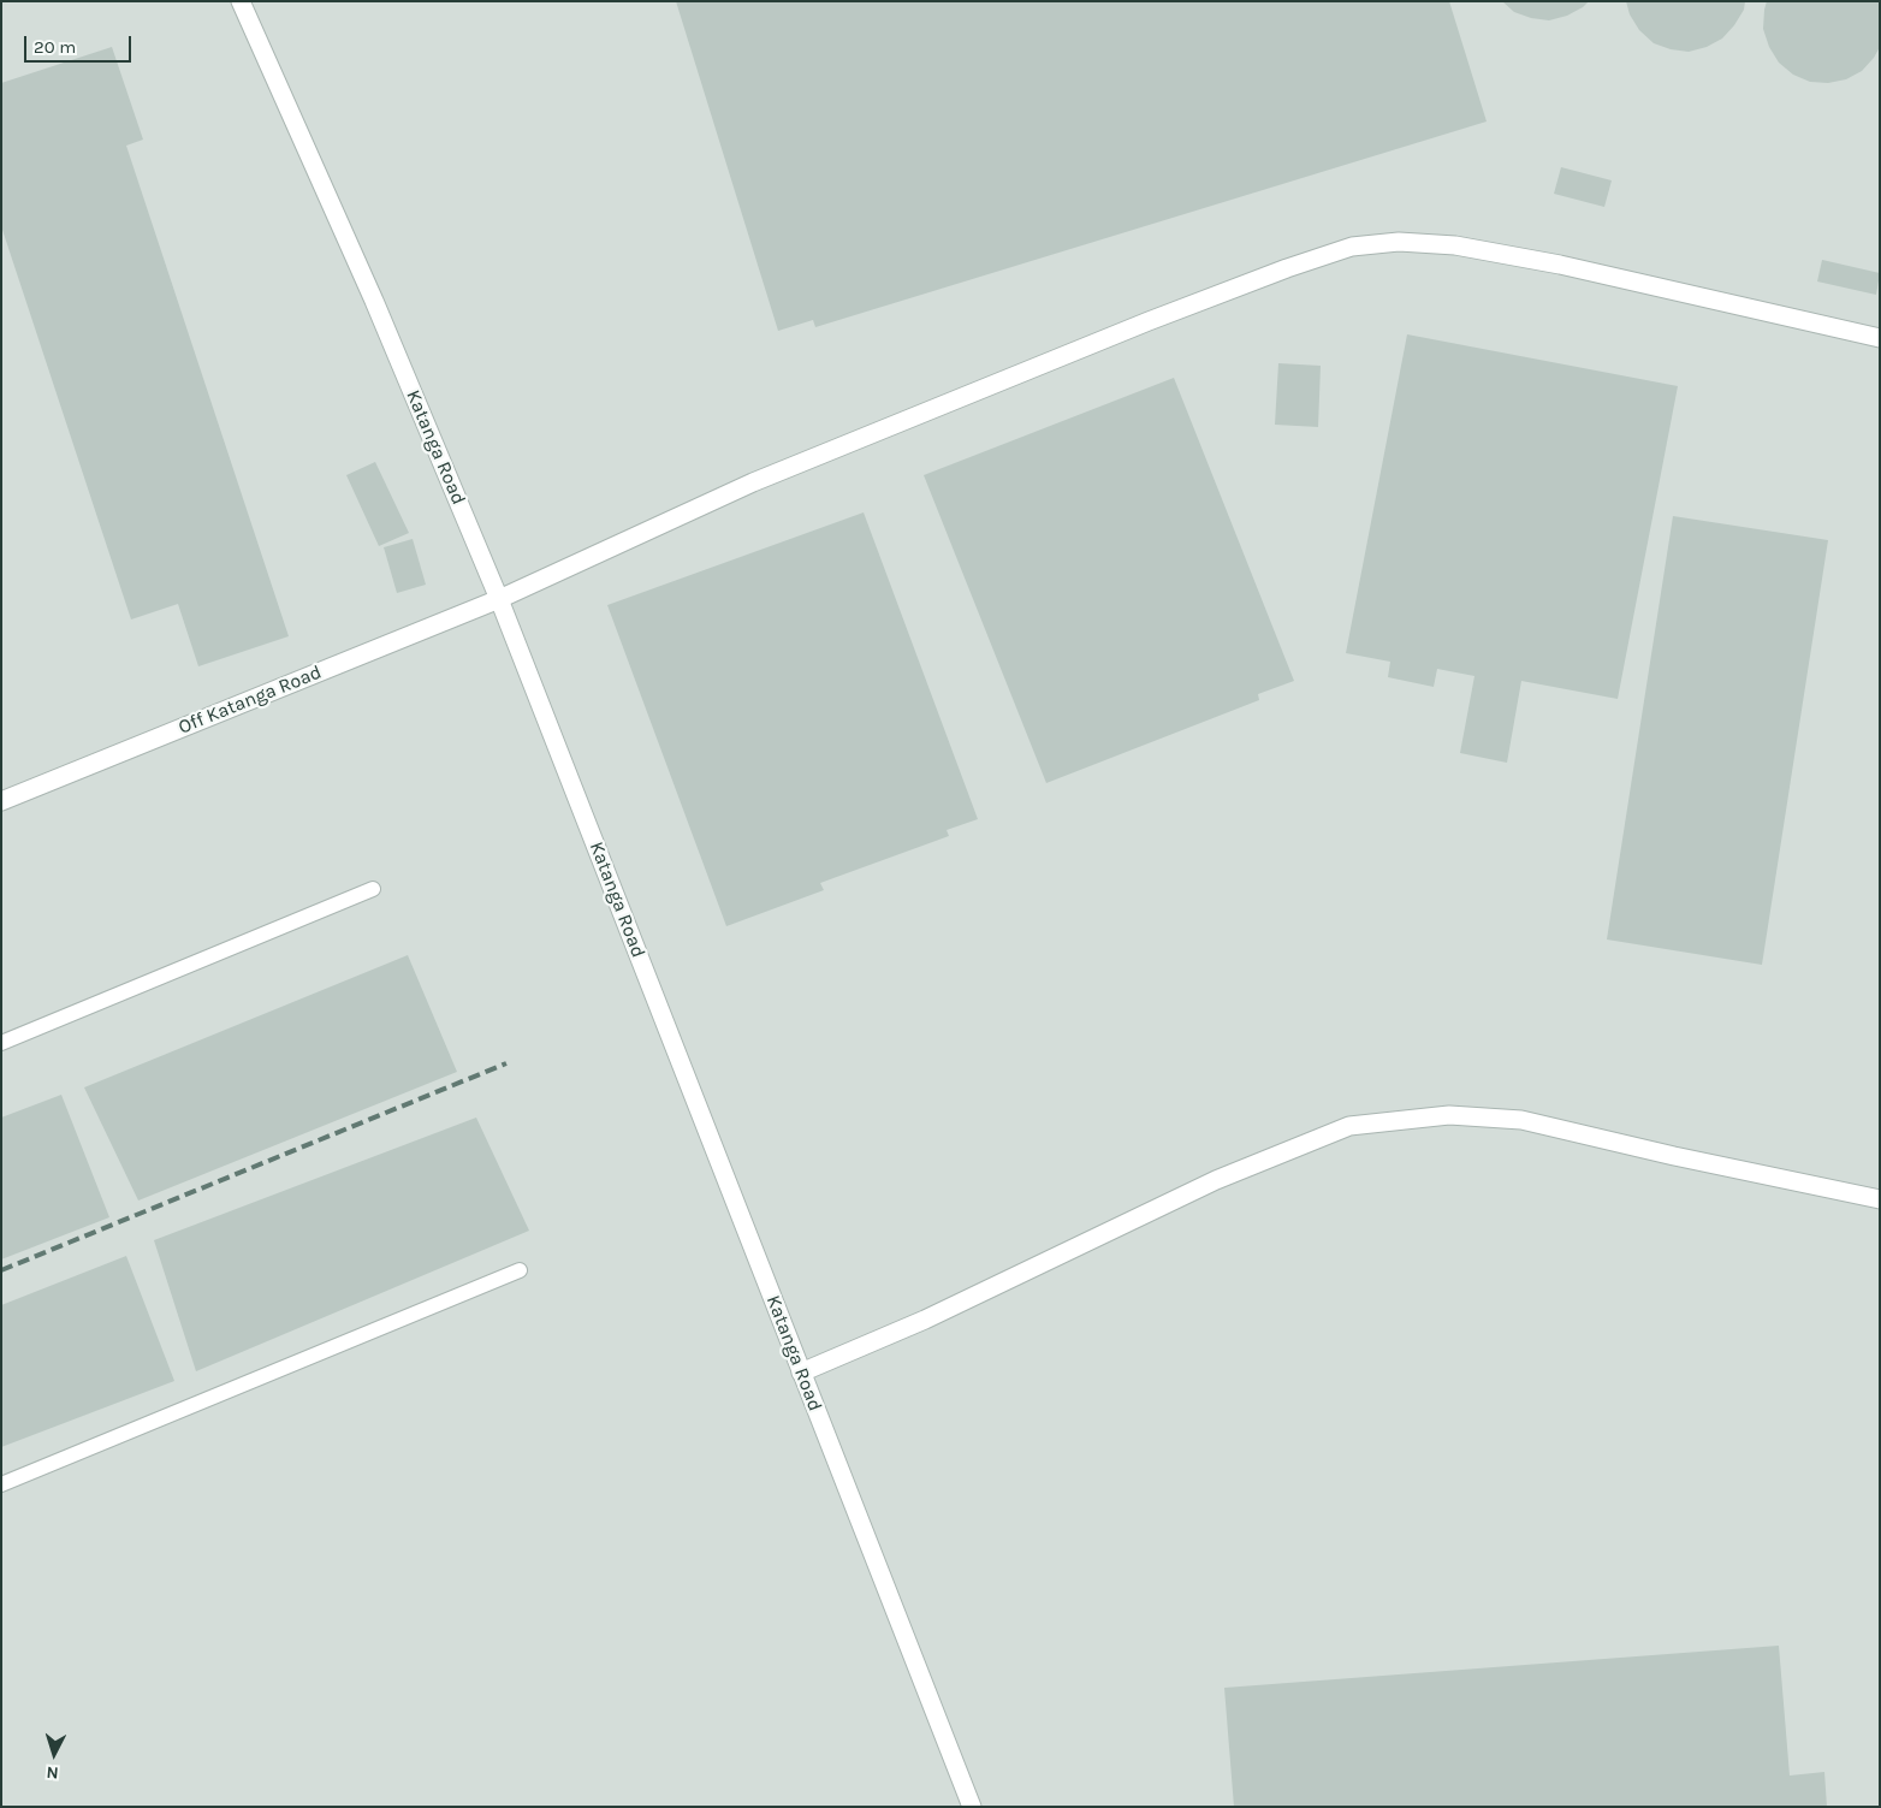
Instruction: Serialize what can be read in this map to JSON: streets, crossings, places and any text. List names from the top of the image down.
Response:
{
  "streets": {
    "street": ["Katanga Road", "Off Katanga Road"]
  },
  "crossings": [
    ["Katanga Road", "Off Katanga Road"]
  ],
  "scale_bar": "20 m",
  "north": "bottom"
}
